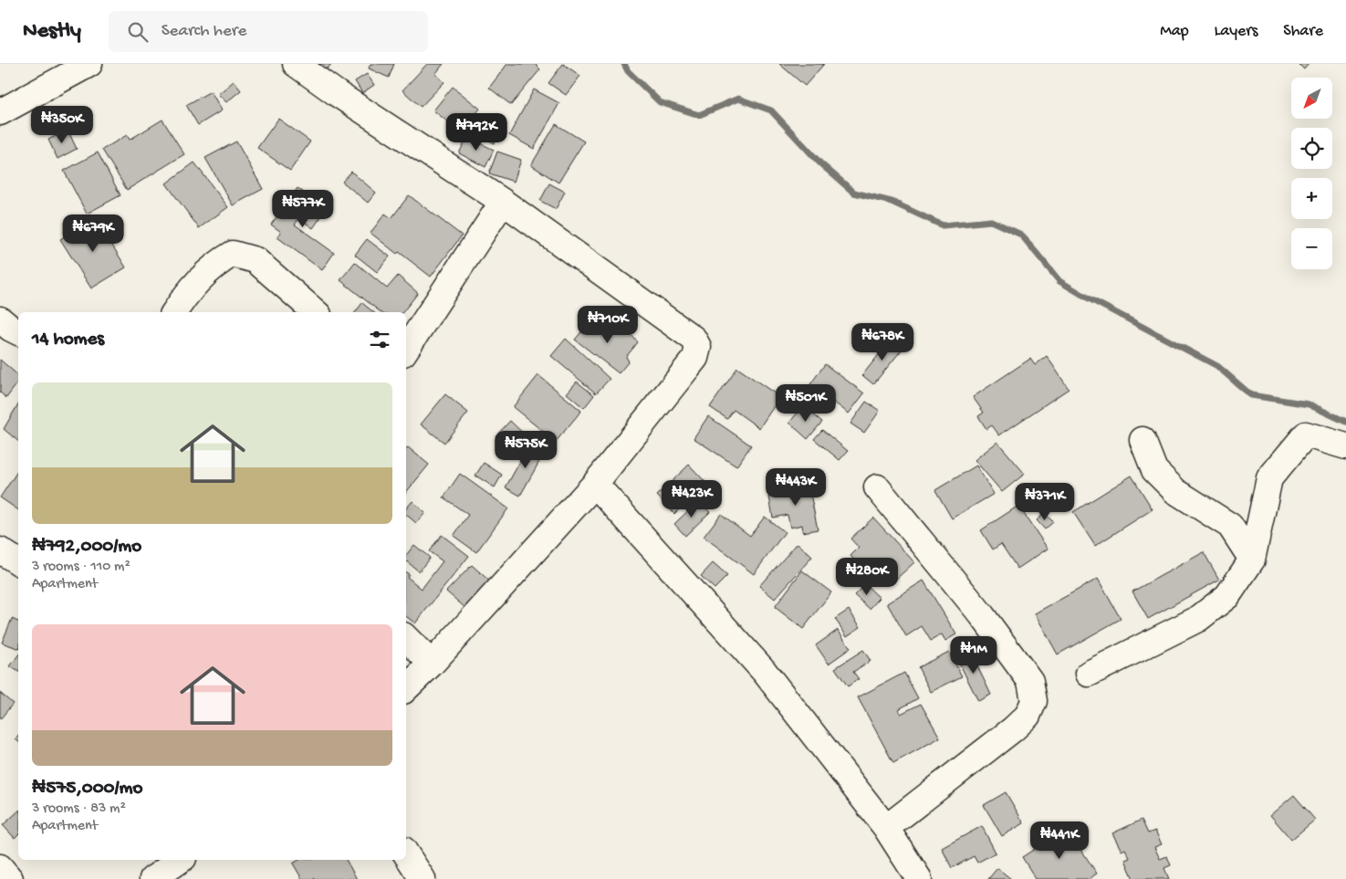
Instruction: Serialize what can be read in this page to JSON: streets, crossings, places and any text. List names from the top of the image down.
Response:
{
  "north": "bottom left",
  "page": {
    "header": "Nestly",
    "search": "Search here",
    "nav": ["Map", "Layers", "Share"],
    "map_buttons": ["+", "−"],
    "price": [
      "₦350K",
      "₦792K",
      "₦577K",
      "₦679K",
      "₦710K",
      "₦678K",
      "₦501K",
      "₦575K",
      "₦443K",
      "₦423K",
      "₦371K",
      "₦280K",
      "₦1M",
      "₦441K"
    ],
    "heading": "14 homes",
    "list": [
      {
        "name": "₦792,000/mo",
        "note": "3 rooms · 110 m² · Apartment"
      },
      {
        "name": "₦575,000/mo",
        "note": "3 rooms · 83 m² · Apartment"
      }
    ]
  }
}
